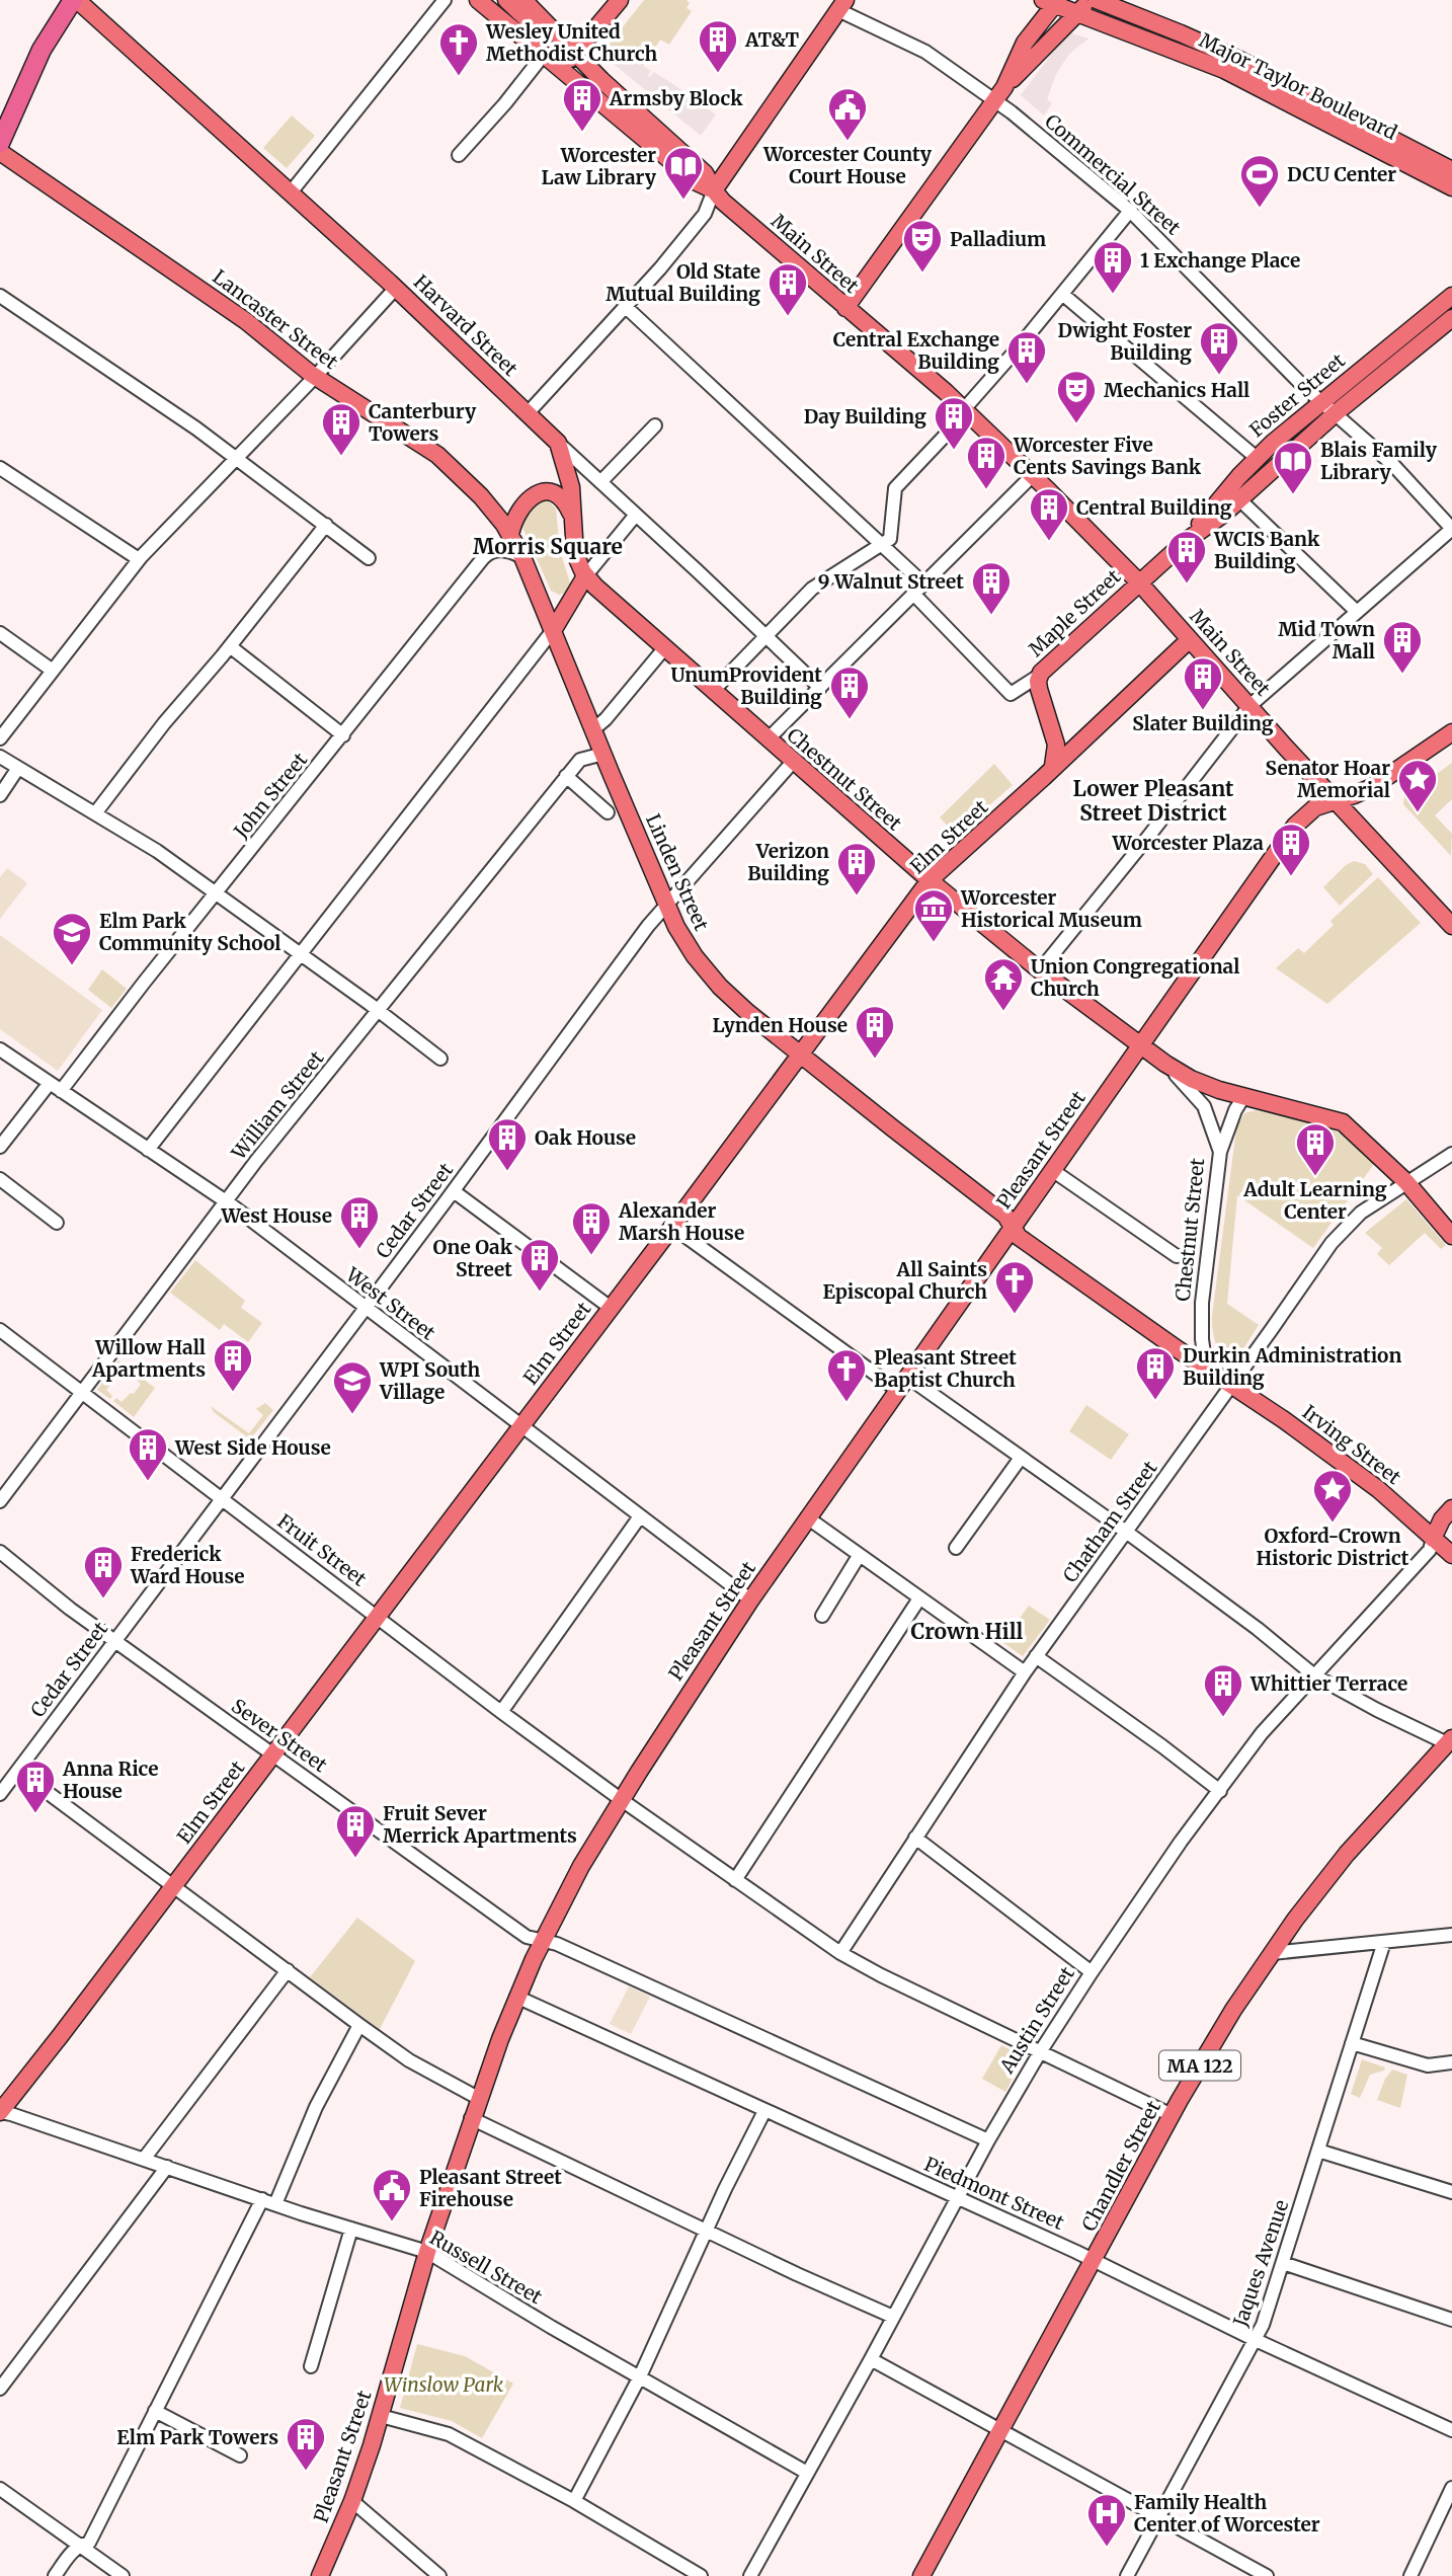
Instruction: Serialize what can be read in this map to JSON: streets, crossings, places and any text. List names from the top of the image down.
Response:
{
  "streets": {
    "main road": [
      "Major Taylor Boulevard",
      "Main Street",
      "Lancaster Street",
      "Harvard Street",
      "Foster Street",
      "Maple Street",
      "Chestnut Street",
      "Elm Street",
      "Linden Street",
      "Pleasant Street",
      "Irving Street",
      "Austin Street",
      "MA 122",
      "Chandler Street"
    ],
    "street": [
      "Commercial Street",
      "John Street",
      "William Street",
      "Cedar Street",
      "West Street",
      "Chatham Street",
      "Fruit Street",
      "Sever Street",
      "Piedmont Street",
      "Jaques Avenue",
      "Russell Street"
    ]
  },
  "crossings": [
    ["Commercial Street", "Foster Street"],
    ["Main Street", "Foster Street"],
    ["Main Street", "Maple Street"],
    ["Main Street", "Elm Street"],
    ["Main Street", "Pleasant Street"],
    ["Lancaster Street", "Linden Street"],
    ["Foster Street", "Maple Street"],
    ["Maple Street", "Elm Street"],
    ["Chestnut Street", "Elm Street"],
    ["Chestnut Street", "Pleasant Street"],
    ["Chestnut Street", "Cedar Street"],
    ["Chestnut Street", "Irving Street"],
    ["John Street", "Linden Street"],
    ["John Street", "West Street"],
    ["Elm Street", "Linden Street"],
    ["Elm Street", "West Street"],
    ["Elm Street", "Fruit Street"],
    ["Elm Street", "Sever Street"],
    ["Elm Street", "Russell Street"],
    ["Linden Street", "William Street"],
    ["Linden Street", "Pleasant Street"],
    ["Linden Street", "Cedar Street"],
    ["Linden Street", "Irving Street"],
    ["William Street", "West Street"],
    ["William Street", "Fruit Street"],
    ["Pleasant Street", "West Street"],
    ["Pleasant Street", "Irving Street"],
    ["Pleasant Street", "Fruit Street"],
    ["Pleasant Street", "Sever Street"],
    ["Pleasant Street", "Piedmont Street"],
    ["Pleasant Street", "Russell Street"],
    ["Cedar Street", "West Street"],
    ["Cedar Street", "Fruit Street"],
    ["Cedar Street", "Sever Street"],
    ["Irving Street", "Chatham Street"],
    ["Irving Street", "Austin Street"],
    ["Chatham Street", "Fruit Street"],
    ["Fruit Street", "Austin Street"],
    ["Fruit Street", "Chandler Street"],
    ["Sever Street", "Austin Street"],
    ["Austin Street", "Piedmont Street"],
    ["Austin Street", "Russell Street"],
    ["Chandler Street", "Piedmont Street"],
    ["Piedmont Street", "Jaques Avenue"]
  ],
  "districts": ["Morris Square", "Lower Pleasant Street District", "Crown Hill"],
  "parks": ["Winslow Park"],
  "places": {
    "building": [
      "AT&T",
      "Armsby Block",
      "1 Exchange Place",
      "Old State Mutual Building",
      "Dwight Foster Building",
      "Central Exchange Building",
      "Day Building",
      "Canterbury Towers",
      "Worcester Five Cents Savings Bank",
      "Central Building",
      "WCIS Bank Building",
      "9 Walnut Street",
      "Mid Town Mall",
      "Slater Building",
      "UnumProvident Building",
      "Worcester Plaza",
      "Verizon Building",
      "Lynden House",
      "Oak House",
      "Adult Learning Center",
      "West House",
      "Alexander Marsh House",
      "One Oak Street",
      "Willow Hall Apartments",
      "Durkin Administration Building",
      "West Side House",
      "Frederick Ward House",
      "Whittier Terrace",
      "Anna Rice House",
      "Fruit Sever Merrick Apartments",
      "Elm Park Towers"
    ],
    "church": ["Wesley United Methodist Church", "All Saints Episcopal Church", "Pleasant Street Baptist Church"],
    "public building": ["Worcester County Court House", "Pleasant Street Firehouse"],
    "library": ["Worcester Law Library", "Blais Family Library"],
    "sports": ["DCU Center"],
    "theatre": ["Palladium", "Mechanics Hall"],
    "place": ["Senator Hoar Memorial", "Oxford-Crown Historic District"],
    "museum": ["Worcester Historical Museum"],
    "school or university": ["Elm Park Community School", "WPI South Village"],
    "temple": ["Union Congregational Church"],
    "hospital": ["Family Health Center of Worcester"]
  }
}
